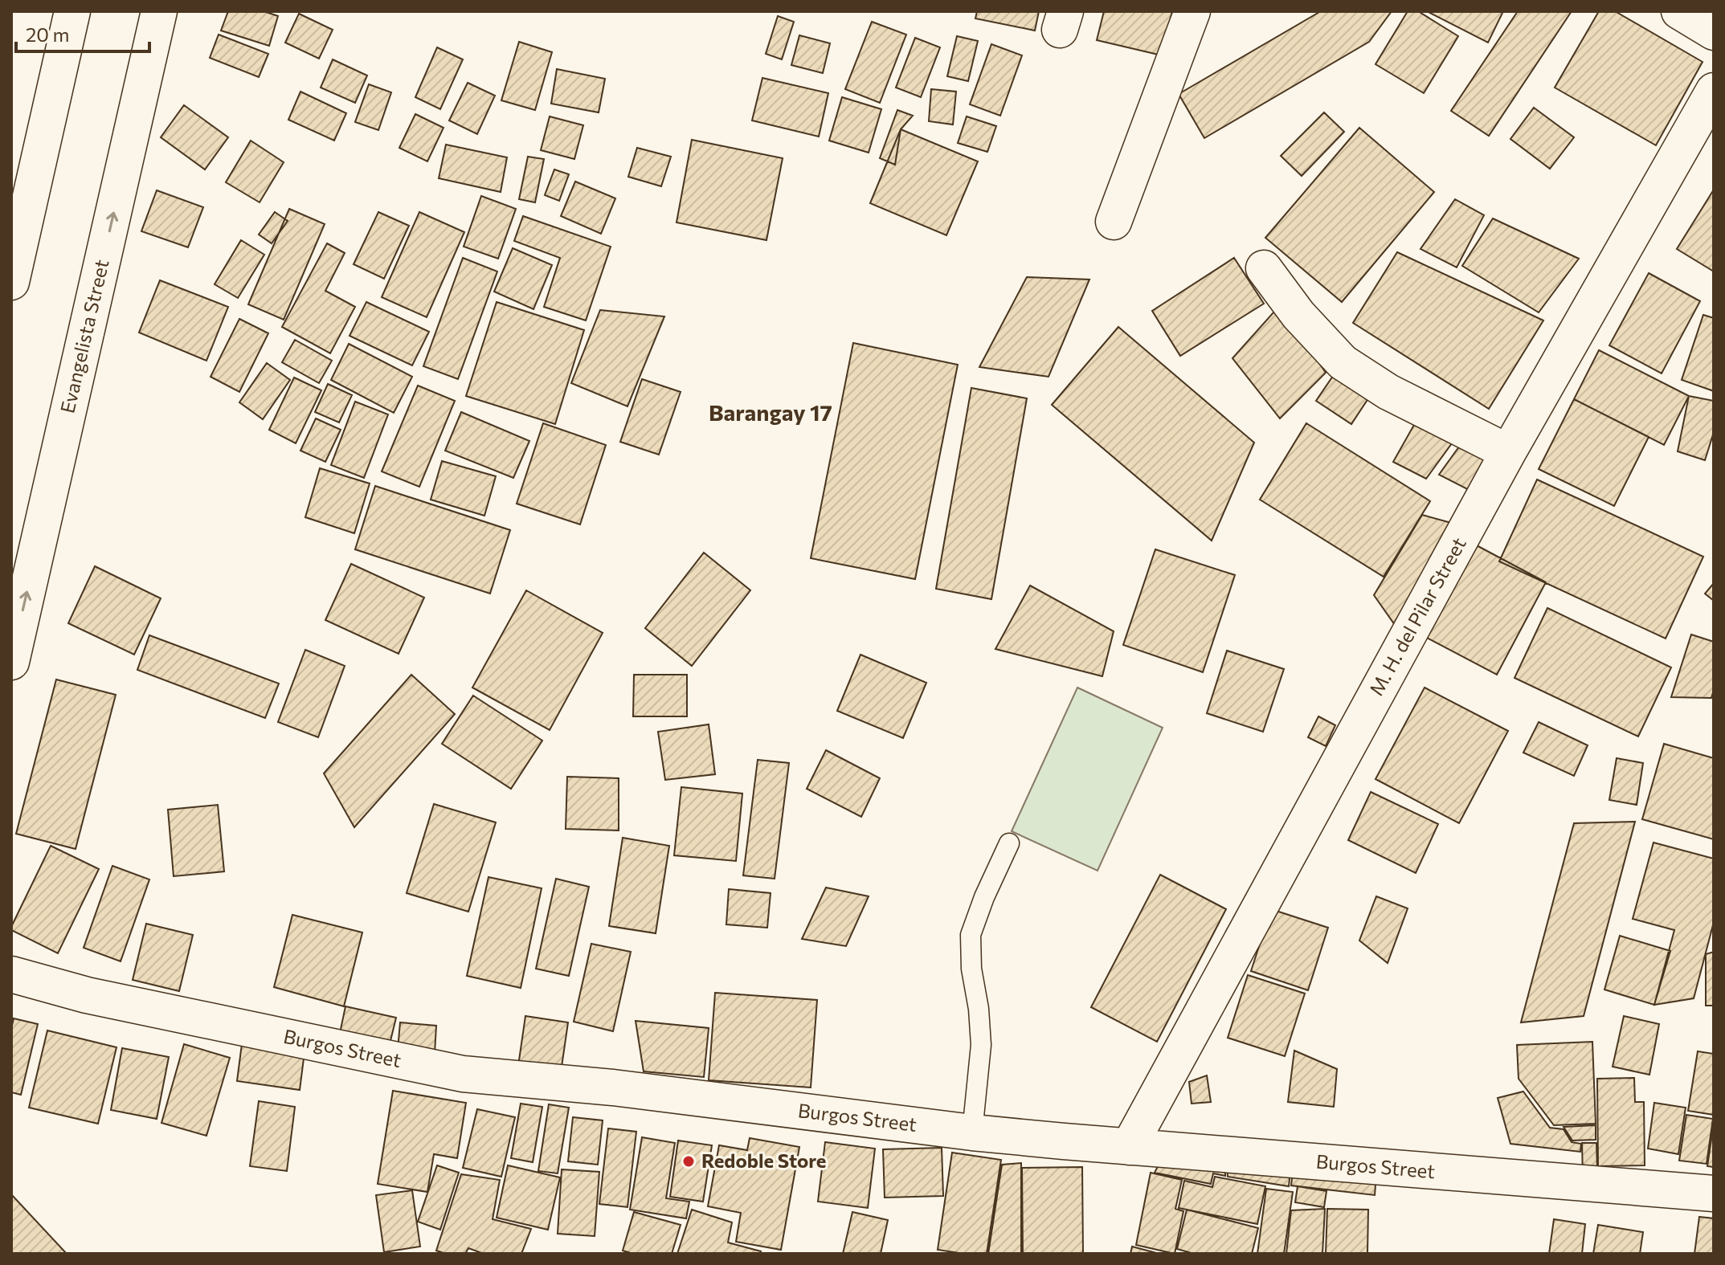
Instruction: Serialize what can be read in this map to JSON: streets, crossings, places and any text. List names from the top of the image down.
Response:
{
  "streets": {
    "main road": ["Evangelista Street", "M. H. del Pilar Street", "Burgos Street"]
  },
  "crossings": [
    ["M. H. del Pilar Street", "Burgos Street"]
  ],
  "districts": ["Barangay 17"],
  "places": ["Redoble Store"],
  "scale_bar": "20 m"
}
